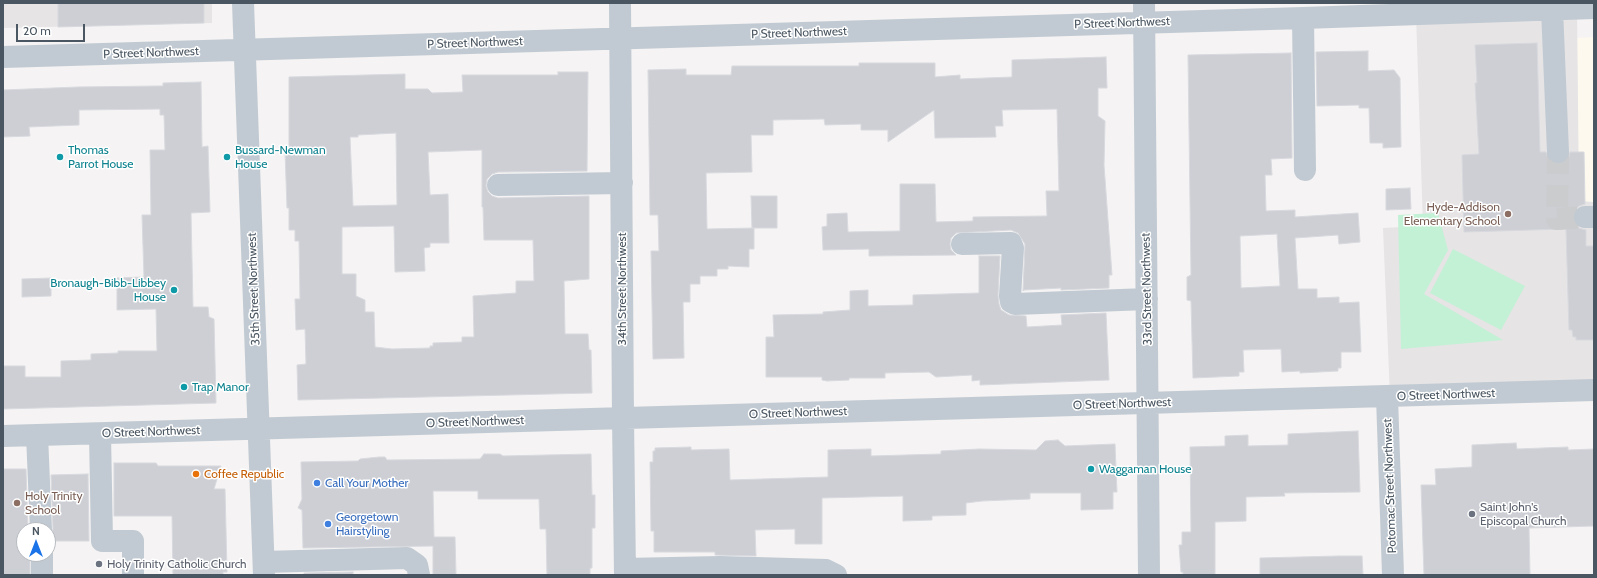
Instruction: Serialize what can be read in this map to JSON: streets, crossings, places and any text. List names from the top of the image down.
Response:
{
  "streets": {
    "street": [
      "P Street Northwest",
      "35th Street Northwest",
      "34th Street Northwest",
      "33rd Street Northwest",
      "O Street Northwest",
      "Potomac Street Northwest"
    ]
  },
  "crossings": [
    ["P Street Northwest", "35th Street Northwest"],
    ["P Street Northwest", "34th Street Northwest"],
    ["P Street Northwest", "33rd Street Northwest"],
    ["35th Street Northwest", "O Street Northwest"],
    ["34th Street Northwest", "O Street Northwest"],
    ["33rd Street Northwest", "O Street Northwest"],
    ["O Street Northwest", "Potomac Street Northwest"]
  ],
  "places": [
    "Thomas Parrot House",
    "Bussard-Newman House",
    "Hyde-Addison Elementary School",
    "Bronaugh-Bibb-Libbey House",
    "Trap Manor",
    "Waggaman House",
    "Coffee Republic",
    "Call Your Mother",
    "Holy Trinity School",
    "Saint John's Episcopal Church",
    "Georgetown Hairstyling",
    "Holy Trinity Catholic Church"
  ],
  "scale_bar": "20 m",
  "north": "top"
}
